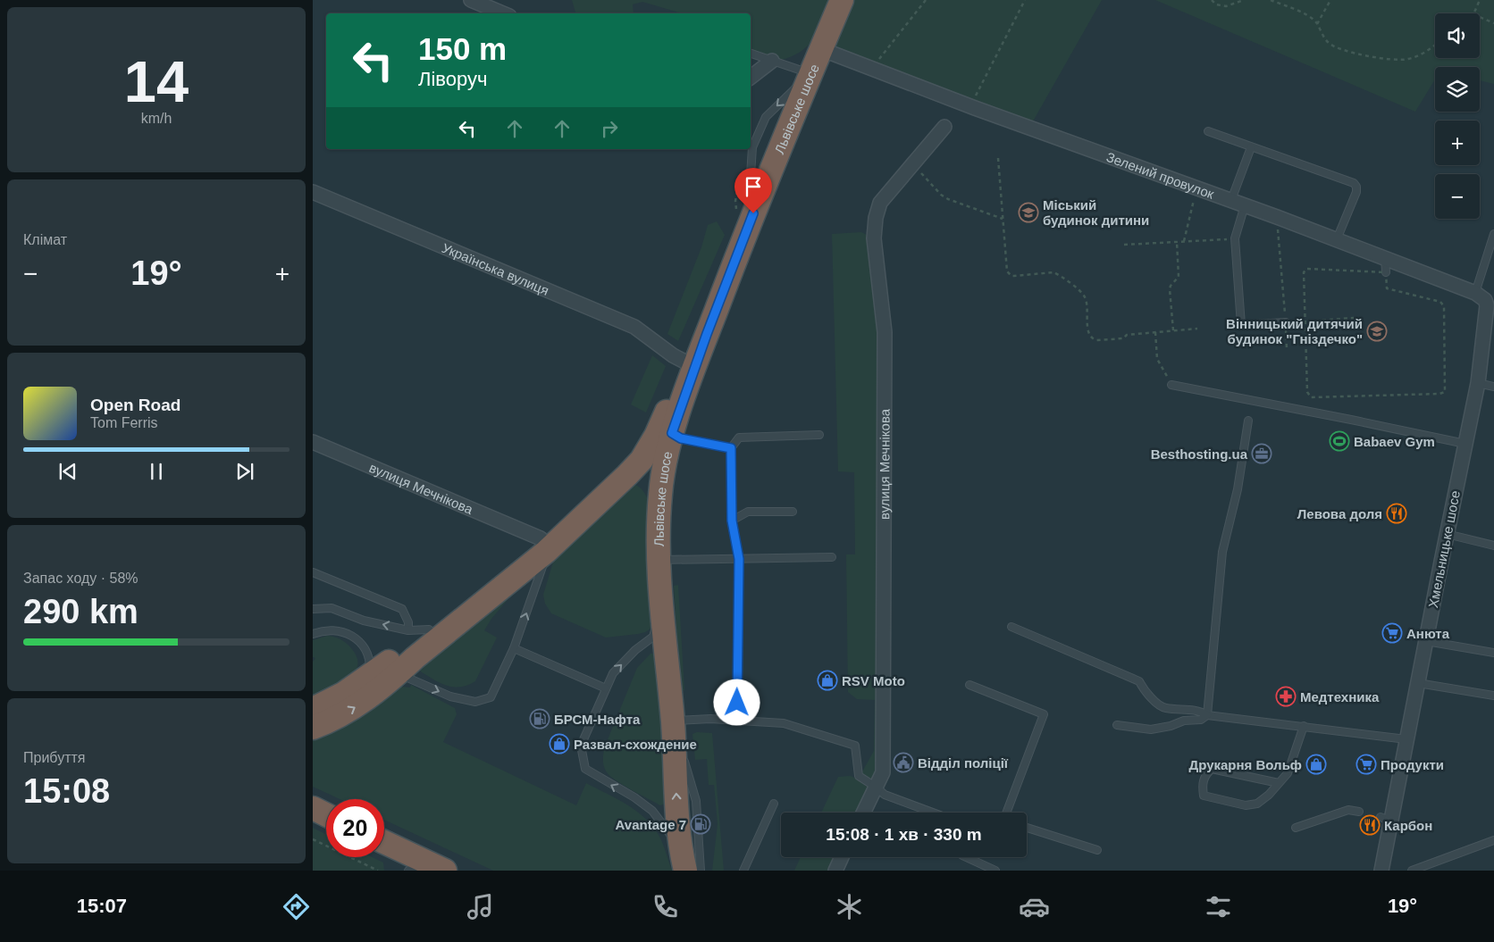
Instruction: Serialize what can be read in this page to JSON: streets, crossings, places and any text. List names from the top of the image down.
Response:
{
  "streets": {
    "highway": ["Львівське шосе"],
    "street": [
      "Зелений провулок",
      "Українська вулиця",
      "вулиця Мечнікова",
      "Хмельницьке шосе"
    ]
  },
  "crossings": [
    ["Львівське шосе", "Зелений провулок"],
    ["Зелений провулок", "Хмельницьке шосе"]
  ],
  "places": {
    "school or university": ["Міський будинок дитини", "Вінницький дитячий будинок \"Гніздечко\""],
    "sports": ["Babaev Gym"],
    "office": ["Besthosting.ua"],
    "restaurant": ["Левова доля", "Карбон"],
    "supermarket": ["Анюта", "Продукти"],
    "shop": ["RSV Moto", "Развал-схождение", "Друкарня Вольф"],
    "pharmacy": ["Медтехника"],
    "fuel station": ["БРСМ-Нафта", "Avantage 7"],
    "public building": ["Відділ поліції"]
  },
  "page": {
    "tile": [
      ["14", "km/h"],
      "Клімат",
      ["Запас ходу · 58%", "290 km"],
      ["Прибуття", "15:08"]
    ],
    "map_buttons": ["+", "−"],
    "turn": ["150 m", "Ліворуч"],
    "heat": ["−", "19°", "+"],
    "song": ["Open Road", "Tom Ferris"],
    "limit": "20",
    "trip": "15:08 · 1 хв · 330 m",
    "tabs": ["15:07", "19°"]
  }
}
